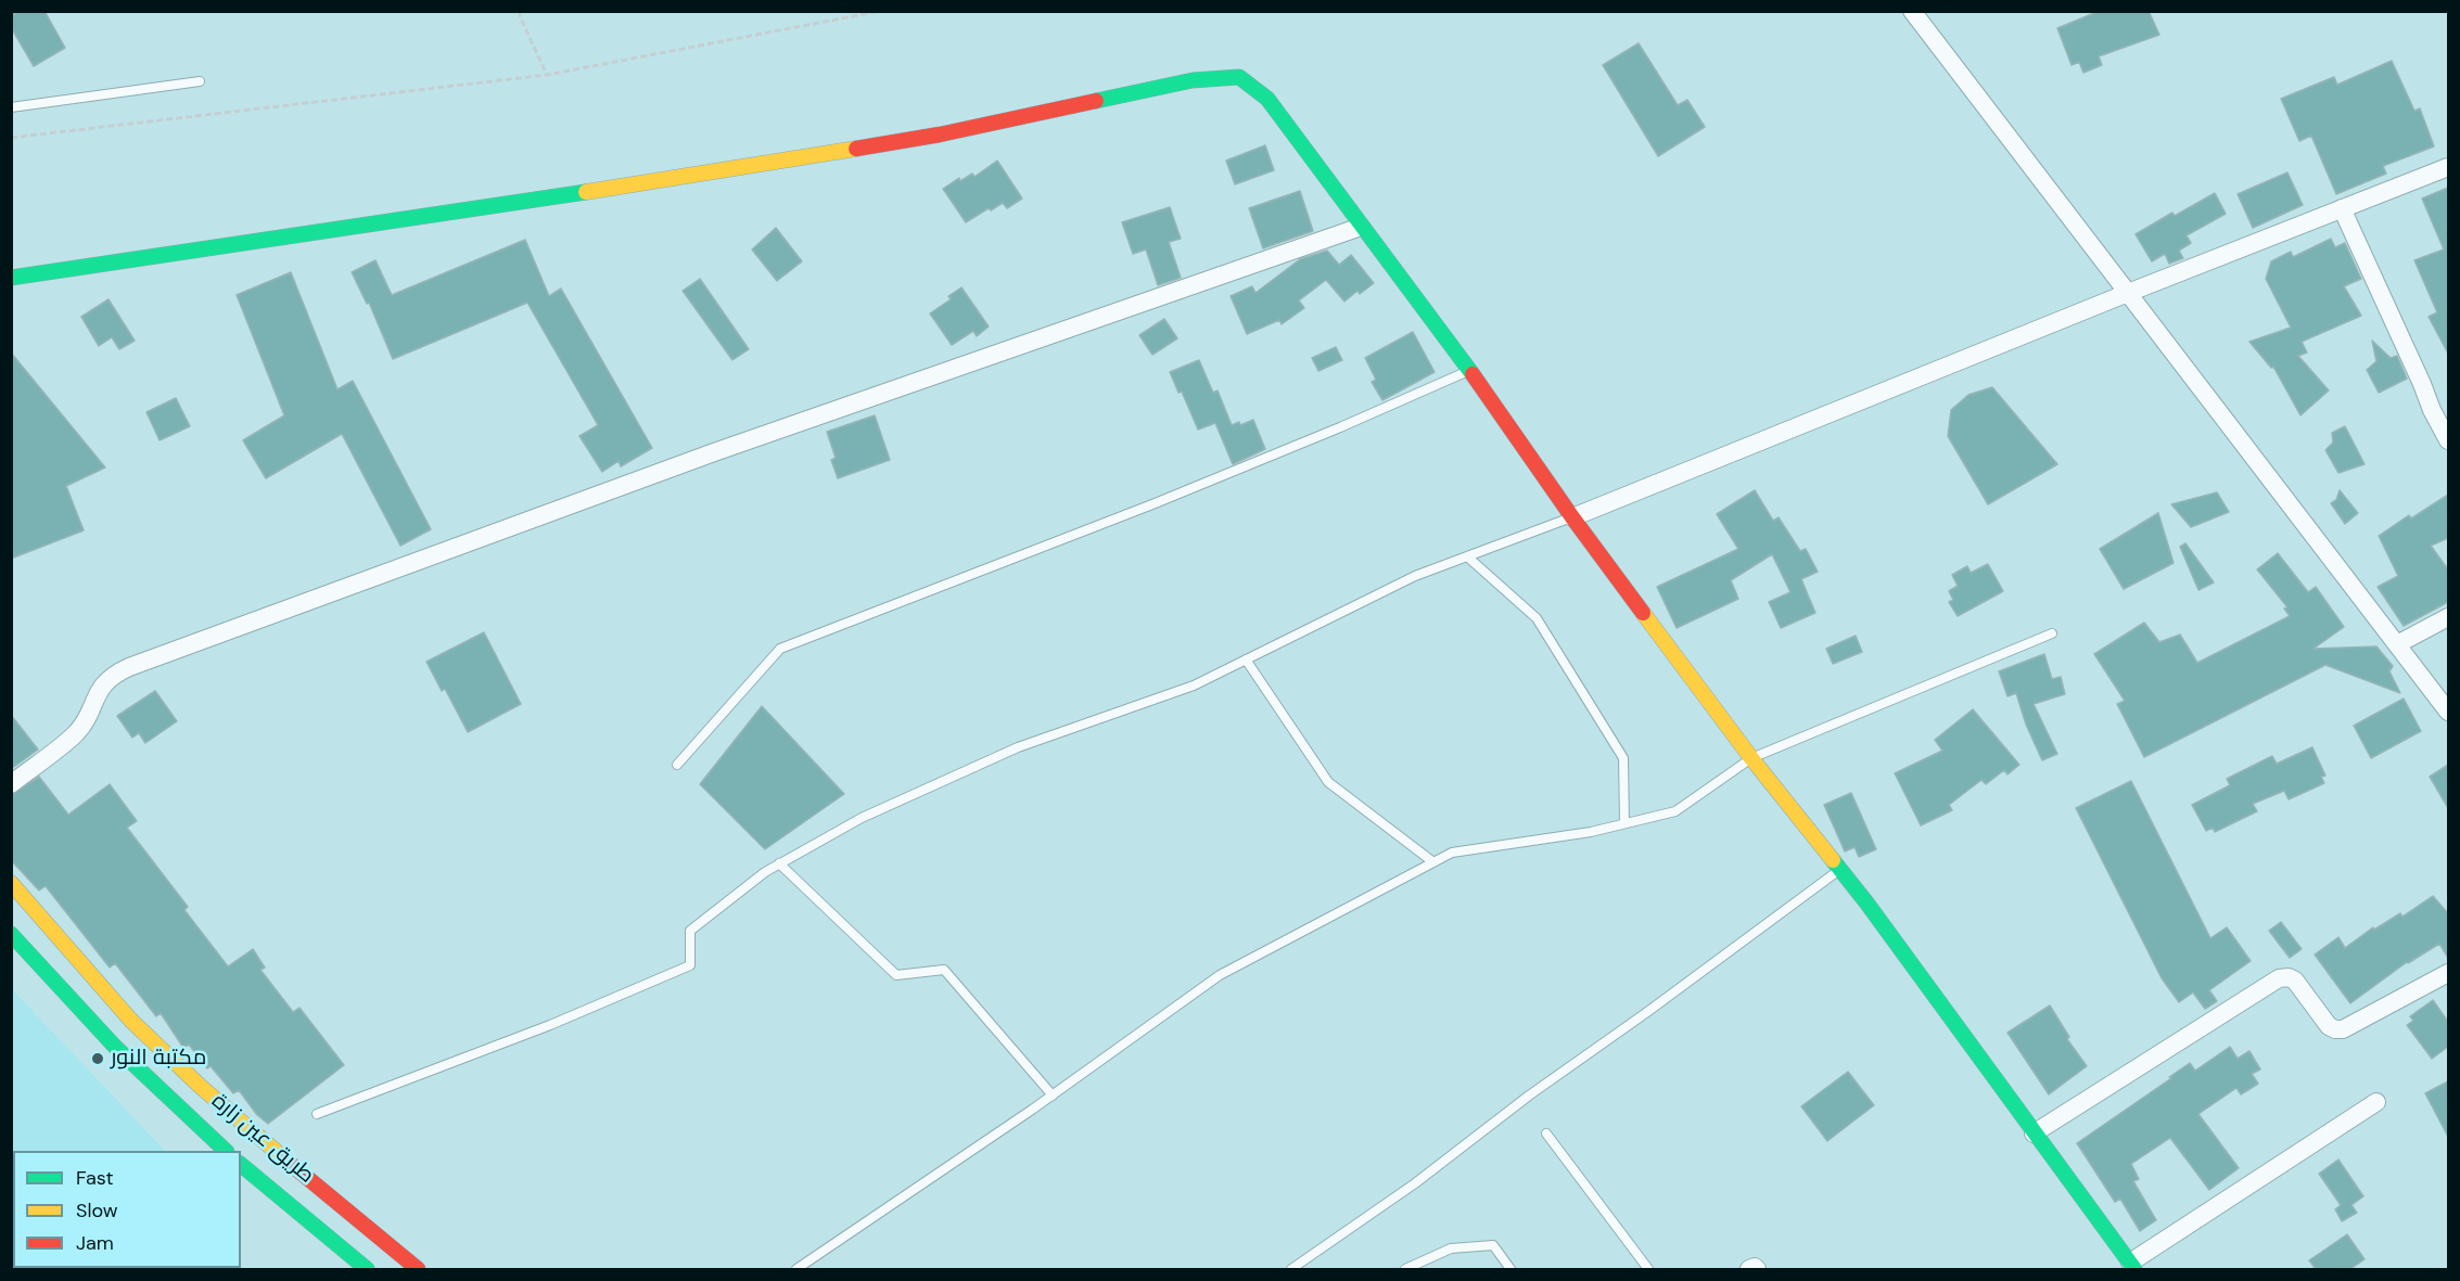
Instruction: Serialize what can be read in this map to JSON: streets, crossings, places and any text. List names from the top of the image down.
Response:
{
  "streets": {
    "street": ["طريق عين زارة"]
  },
  "places": ["مكتبة النور"],
  "legend": ["Fast", "Slow", "Jam"]
}
